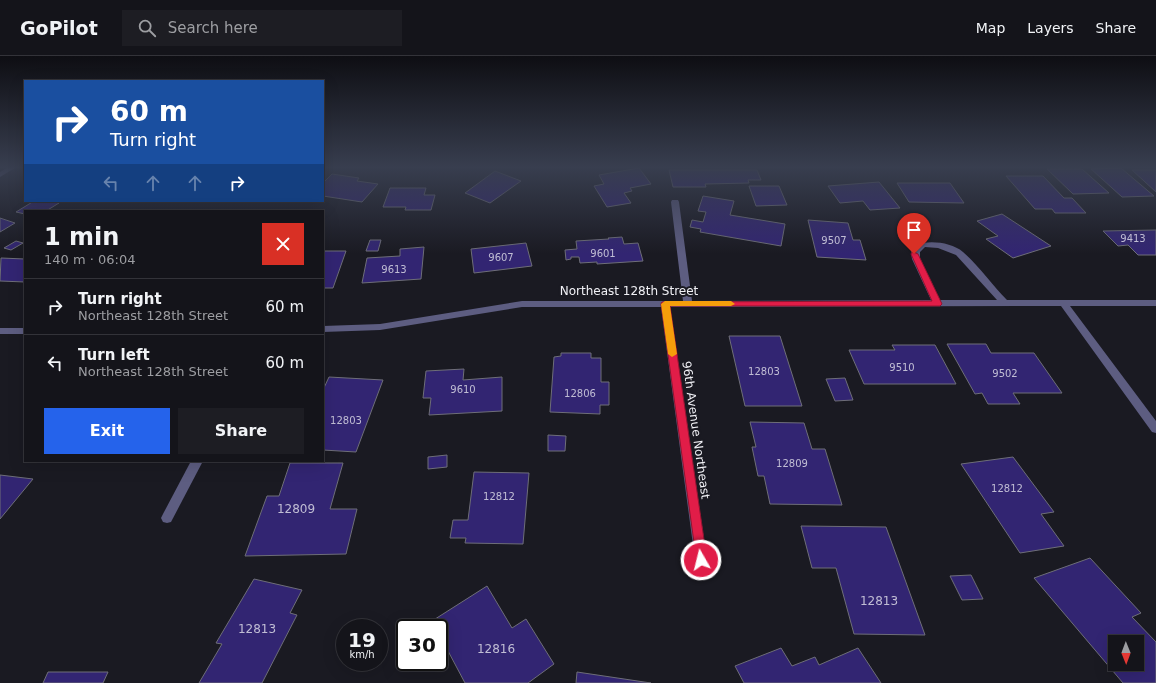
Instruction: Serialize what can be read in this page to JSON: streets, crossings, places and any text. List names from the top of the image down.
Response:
{
  "streets": {
    "street": ["Northeast 128th Street", "96th Avenue Northeast"]
  },
  "crossings": [
    ["Northeast 128th Street", "96th Avenue Northeast"]
  ],
  "house_numbers": [
    "9413",
    "9507",
    "9601",
    "9607",
    "9613",
    "9510",
    "12803",
    "9502",
    "9610",
    "12806",
    "12803",
    "12809",
    "12812",
    "12812",
    "12809",
    "12813",
    "12813",
    "12816"
  ],
  "north": "bottom",
  "page": {
    "header": "GoPilot",
    "search": "Search here",
    "nav": ["Map", "Layers", "Share"],
    "turn": ["60 m", "Turn right"],
    "heading": ["1 min", "140 m · 06:04"],
    "list": [
      {
        "name": "Turn right",
        "note": "Northeast 128th Street",
        "value": "60 m"
      },
      {
        "name": "Turn left",
        "note": "Northeast 128th Street",
        "value": "60 m"
      }
    ],
    "buttons": ["Exit", "Share"],
    "speed": "19 km/h",
    "limit": "30"
  }
}
